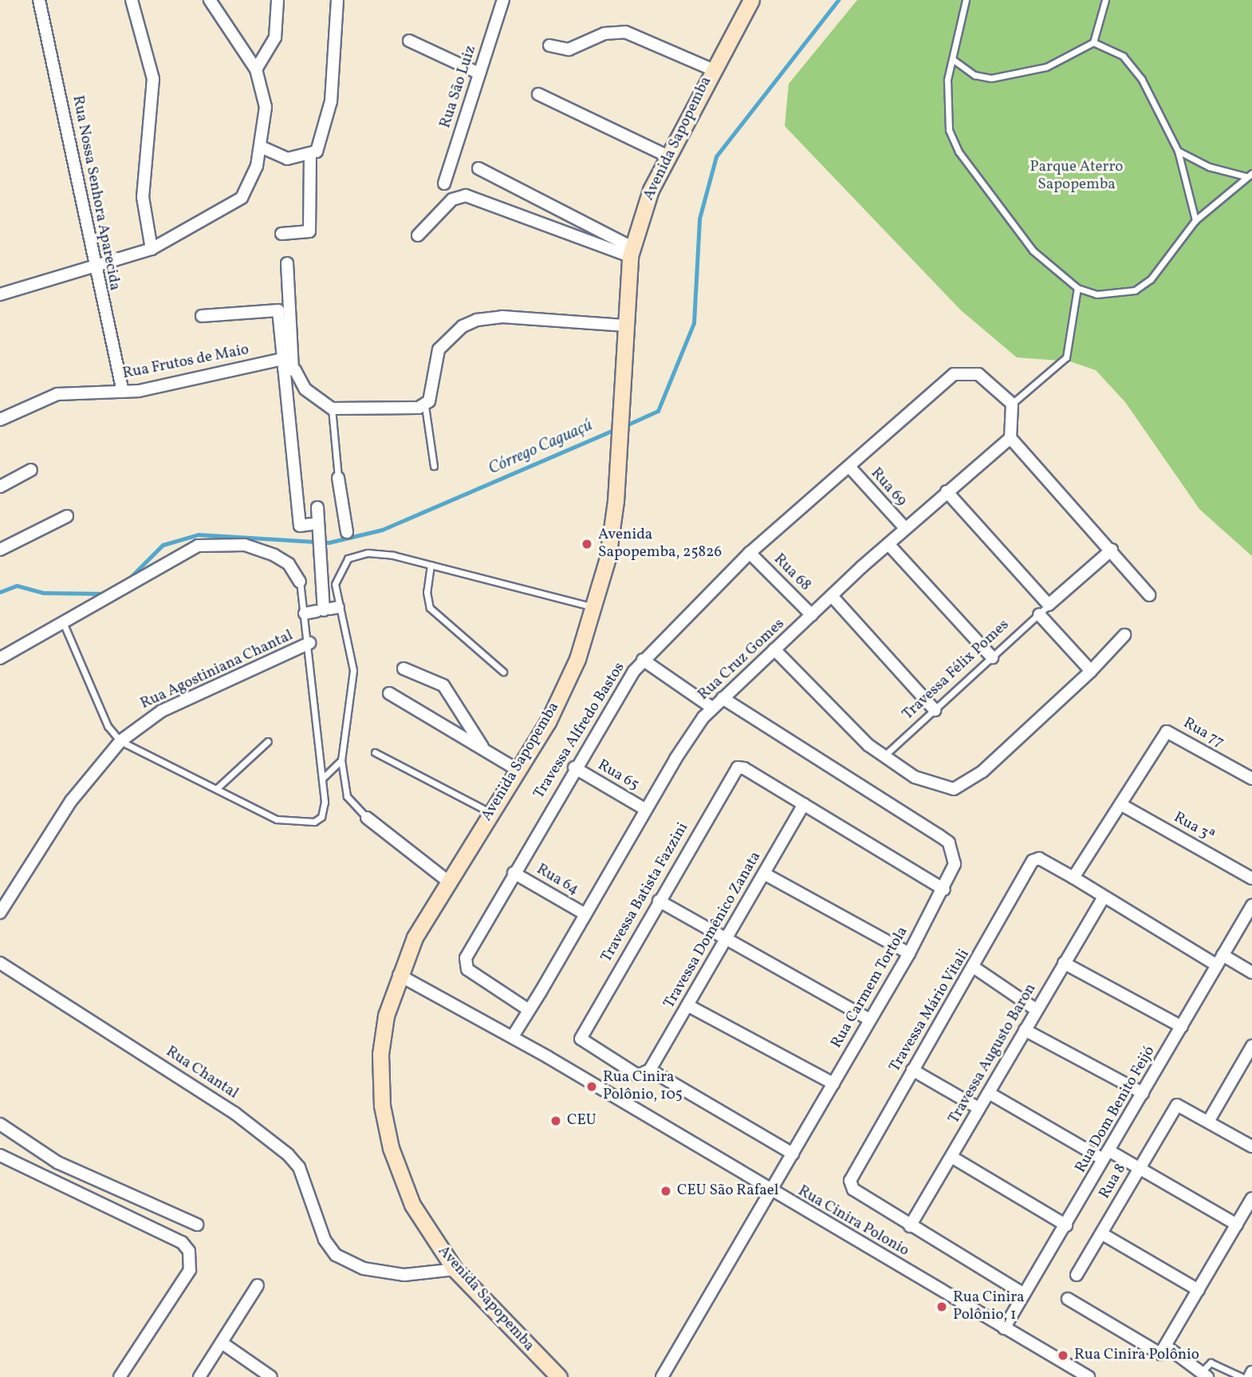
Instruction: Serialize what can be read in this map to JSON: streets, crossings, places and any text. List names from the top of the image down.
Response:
{
  "streets": {
    "main road": ["Avenida Sapopemba"],
    "street": [
      "Rua São Luiz",
      "Rua Nossa Senhora Aparecida",
      "Rua Frutos de Maio",
      "Rua 69",
      "Rua 68",
      "Rua Cruz Gomes",
      "Rua Agostiniana Chantal",
      "Travessa Alfredo Bastos",
      "Rua 77",
      "Rua 65",
      "Rua 3ª",
      "Rua 64",
      "Travessa Batista Fazzini",
      "Travessa Domênico Zanata",
      "Rua Carmem Tortola",
      "Travessa Mário Vitali",
      "Travessa Augusto Baron",
      "Rua Chantal",
      "Rua Dom Benito Feijó",
      "Rua 8",
      "Rua Cinira Polonio"
    ],
    "lane": ["Travessa Félix Pomes"]
  },
  "crossings": [
    ["Avenida Sapopemba", "Rua Chantal"],
    ["Avenida Sapopemba", "Rua Cinira Polonio"],
    ["Rua Nossa Senhora Aparecida", "Rua Frutos de Maio"],
    ["Rua 69", "Rua Cruz Gomes"],
    ["Rua 69", "Travessa Alfredo Bastos"],
    ["Rua 68", "Rua Cruz Gomes"],
    ["Rua 68", "Travessa Alfredo Bastos"],
    ["Rua Cruz Gomes", "Travessa Alfredo Bastos"],
    ["Rua Cruz Gomes", "Rua 65"],
    ["Rua Cruz Gomes", "Rua 64"],
    ["Rua Cruz Gomes", "Rua Carmem Tortola"],
    ["Rua Cruz Gomes", "Rua Cinira Polonio"],
    ["Travessa Alfredo Bastos", "Rua 65"],
    ["Travessa Alfredo Bastos", "Rua 64"],
    ["Rua 77", "Rua 3ª"],
    ["Travessa Batista Fazzini", "Travessa Domênico Zanata"],
    ["Rua Carmem Tortola", "Rua Cinira Polonio"],
    ["Travessa Mário Vitali", "Travessa Augusto Baron"],
    ["Travessa Mário Vitali", "Rua Dom Benito Feijó"],
    ["Rua Dom Benito Feijó", "Rua Cinira Polonio"]
  ],
  "water": ["Córrego Caguaçú"],
  "parks": ["Parque Aterro Sapopemba"],
  "places": [
    "Avenida Sapopemba, 25826",
    "Rua Cinira Polônio, 105",
    "CEU",
    "CEU São Rafael",
    "Rua Cinira Polônio, 1",
    "Rua Cinira Polônio"
  ]
}
